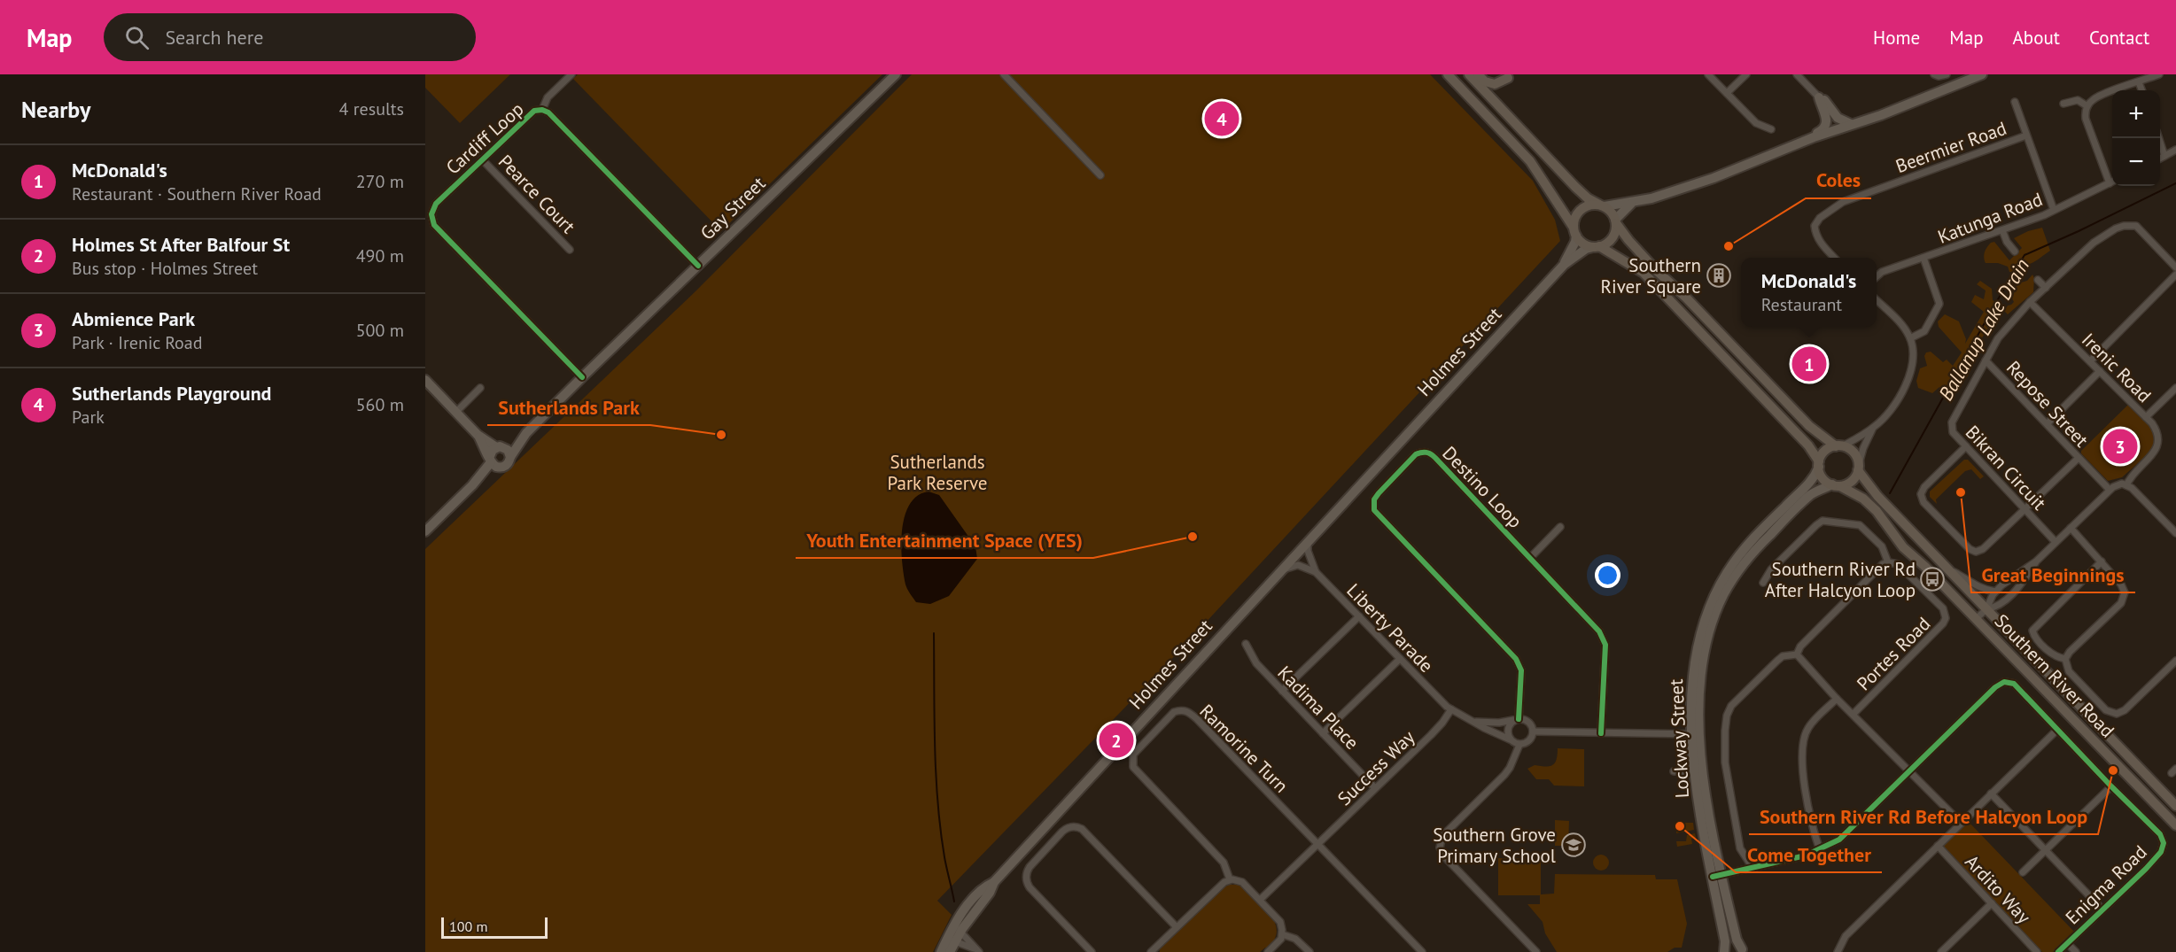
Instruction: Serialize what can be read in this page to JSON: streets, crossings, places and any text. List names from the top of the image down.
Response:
{
  "streets": {
    "main road": [
      "Gay Street",
      "Holmes Street",
      "Southern River Road",
      "Lockway Street"
    ],
    "street": [
      "Cardiff Loop",
      "Beermier Road",
      "Pearce Court",
      "Katunga Road",
      "Irenic Road",
      "Repose Street",
      "Bikran Circuit",
      "Destino Loop",
      "Liberty Parade",
      "Portes Road",
      "Kadima Place",
      "Ramorine Turn",
      "Success Way",
      "Enigma Road",
      "Ardito Way"
    ]
  },
  "crossings": [
    ["Cardiff Loop", "Pearce Court"],
    ["Cardiff Loop", "Gay Street"],
    ["Irenic Road", "Bikran Circuit"],
    ["Repose Street", "Bikran Circuit"],
    ["Destino Loop", "Liberty Parade"],
    ["Liberty Parade", "Success Way"],
    ["Portes Road", "Enigma Road"],
    ["Southern River Road", "Lockway Street"],
    ["Kadima Place", "Success Way"],
    ["Ramorine Turn", "Success Way"]
  ],
  "water": ["Ballanup Lake Drain"],
  "parks": ["Sutherlands Park Reserve"],
  "places": {
    "other": [
      "Coles",
      "Sutherlands Park",
      "Great Beginnings",
      "Youth Entertainment Space (YES)",
      "Southern River Rd Before Halcyon Loop",
      "Come Together"
    ],
    "building": ["Southern River Square"],
    "bus stop": ["Southern River Rd After Halcyon Loop"],
    "school or university": ["Southern Grove Primary School"]
  },
  "scale_bar": "100 m",
  "page": {
    "header": "Map",
    "search": "Search here",
    "nav": [
      "Home",
      "Map",
      "About",
      "Contact"
    ],
    "heading": ["Nearby", "4 results"],
    "map_buttons": ["+", "−"],
    "pins": [
      "4",
      "1",
      "3",
      "2"
    ],
    "list": [
      {
        "mark": "1",
        "name": "McDonald's",
        "note": "Restaurant · Southern River Road",
        "value": "270 m"
      },
      {
        "mark": "2",
        "name": "Holmes St After Balfour St",
        "note": "Bus stop · Holmes Street",
        "value": "490 m"
      },
      {
        "mark": "3",
        "name": "Abmience Park",
        "note": "Park · Irenic Road",
        "value": "500 m"
      },
      {
        "mark": "4",
        "name": "Sutherlands Playground",
        "note": "Park",
        "value": "560 m"
      }
    ],
    "popup": ["McDonald's", "Restaurant"],
    "scale": "100 m"
  }
}
